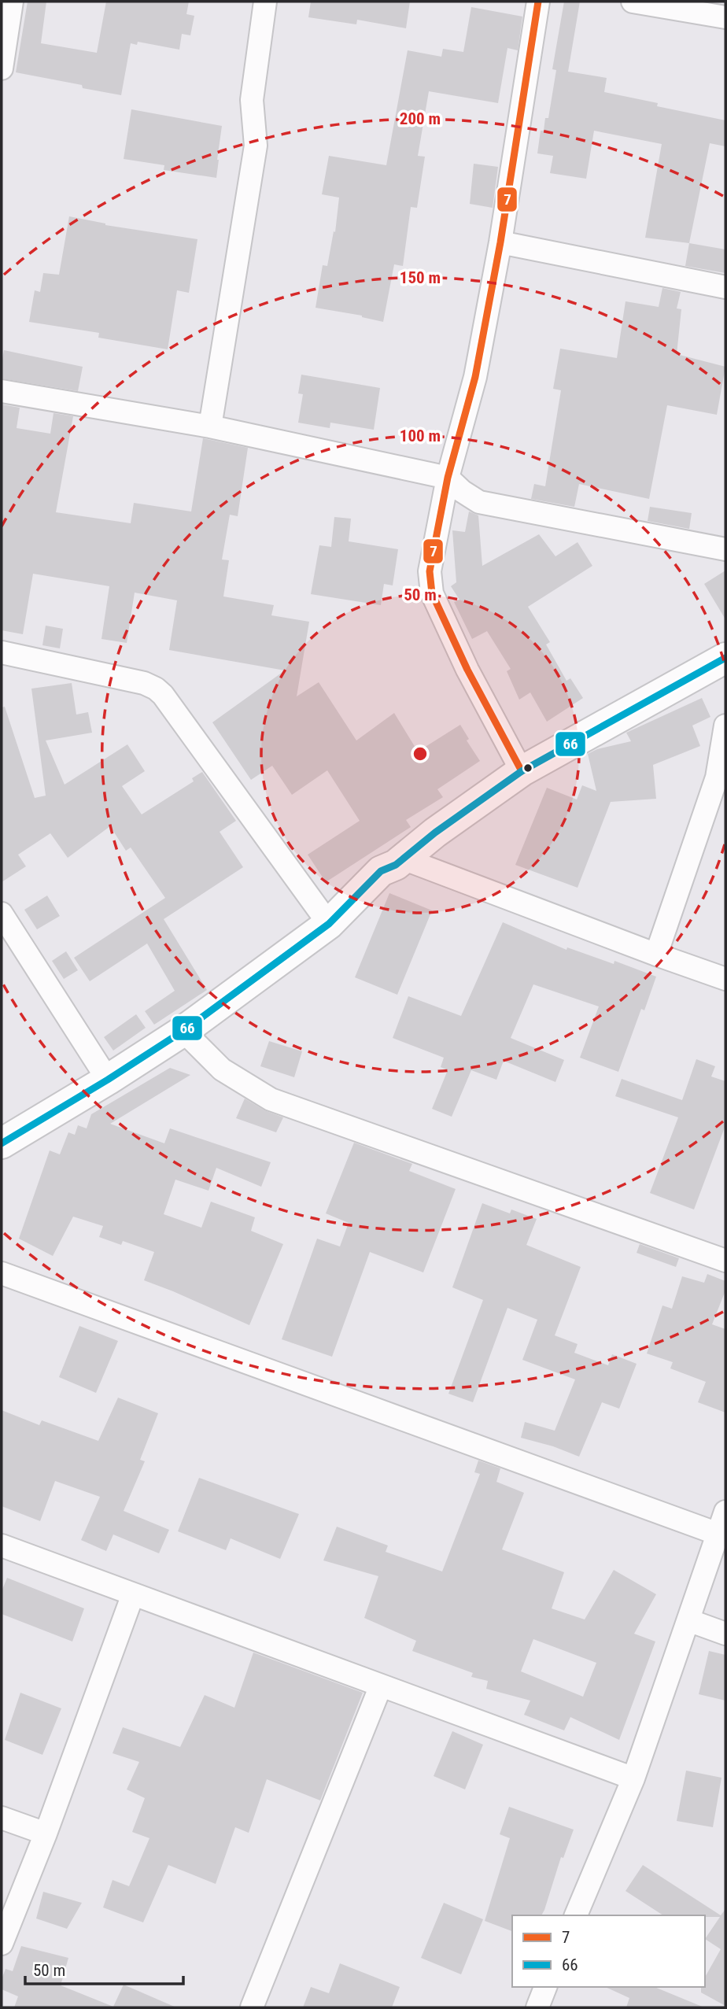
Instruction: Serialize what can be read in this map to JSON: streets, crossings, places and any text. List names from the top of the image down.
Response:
{
  "lines": ["transit line 7", "transit line 66"],
  "legend": ["7", "66"],
  "scale_bar": "50 m",
  "rings": [
    "200 m",
    "150 m",
    "100 m",
    "50 m"
  ]
}
